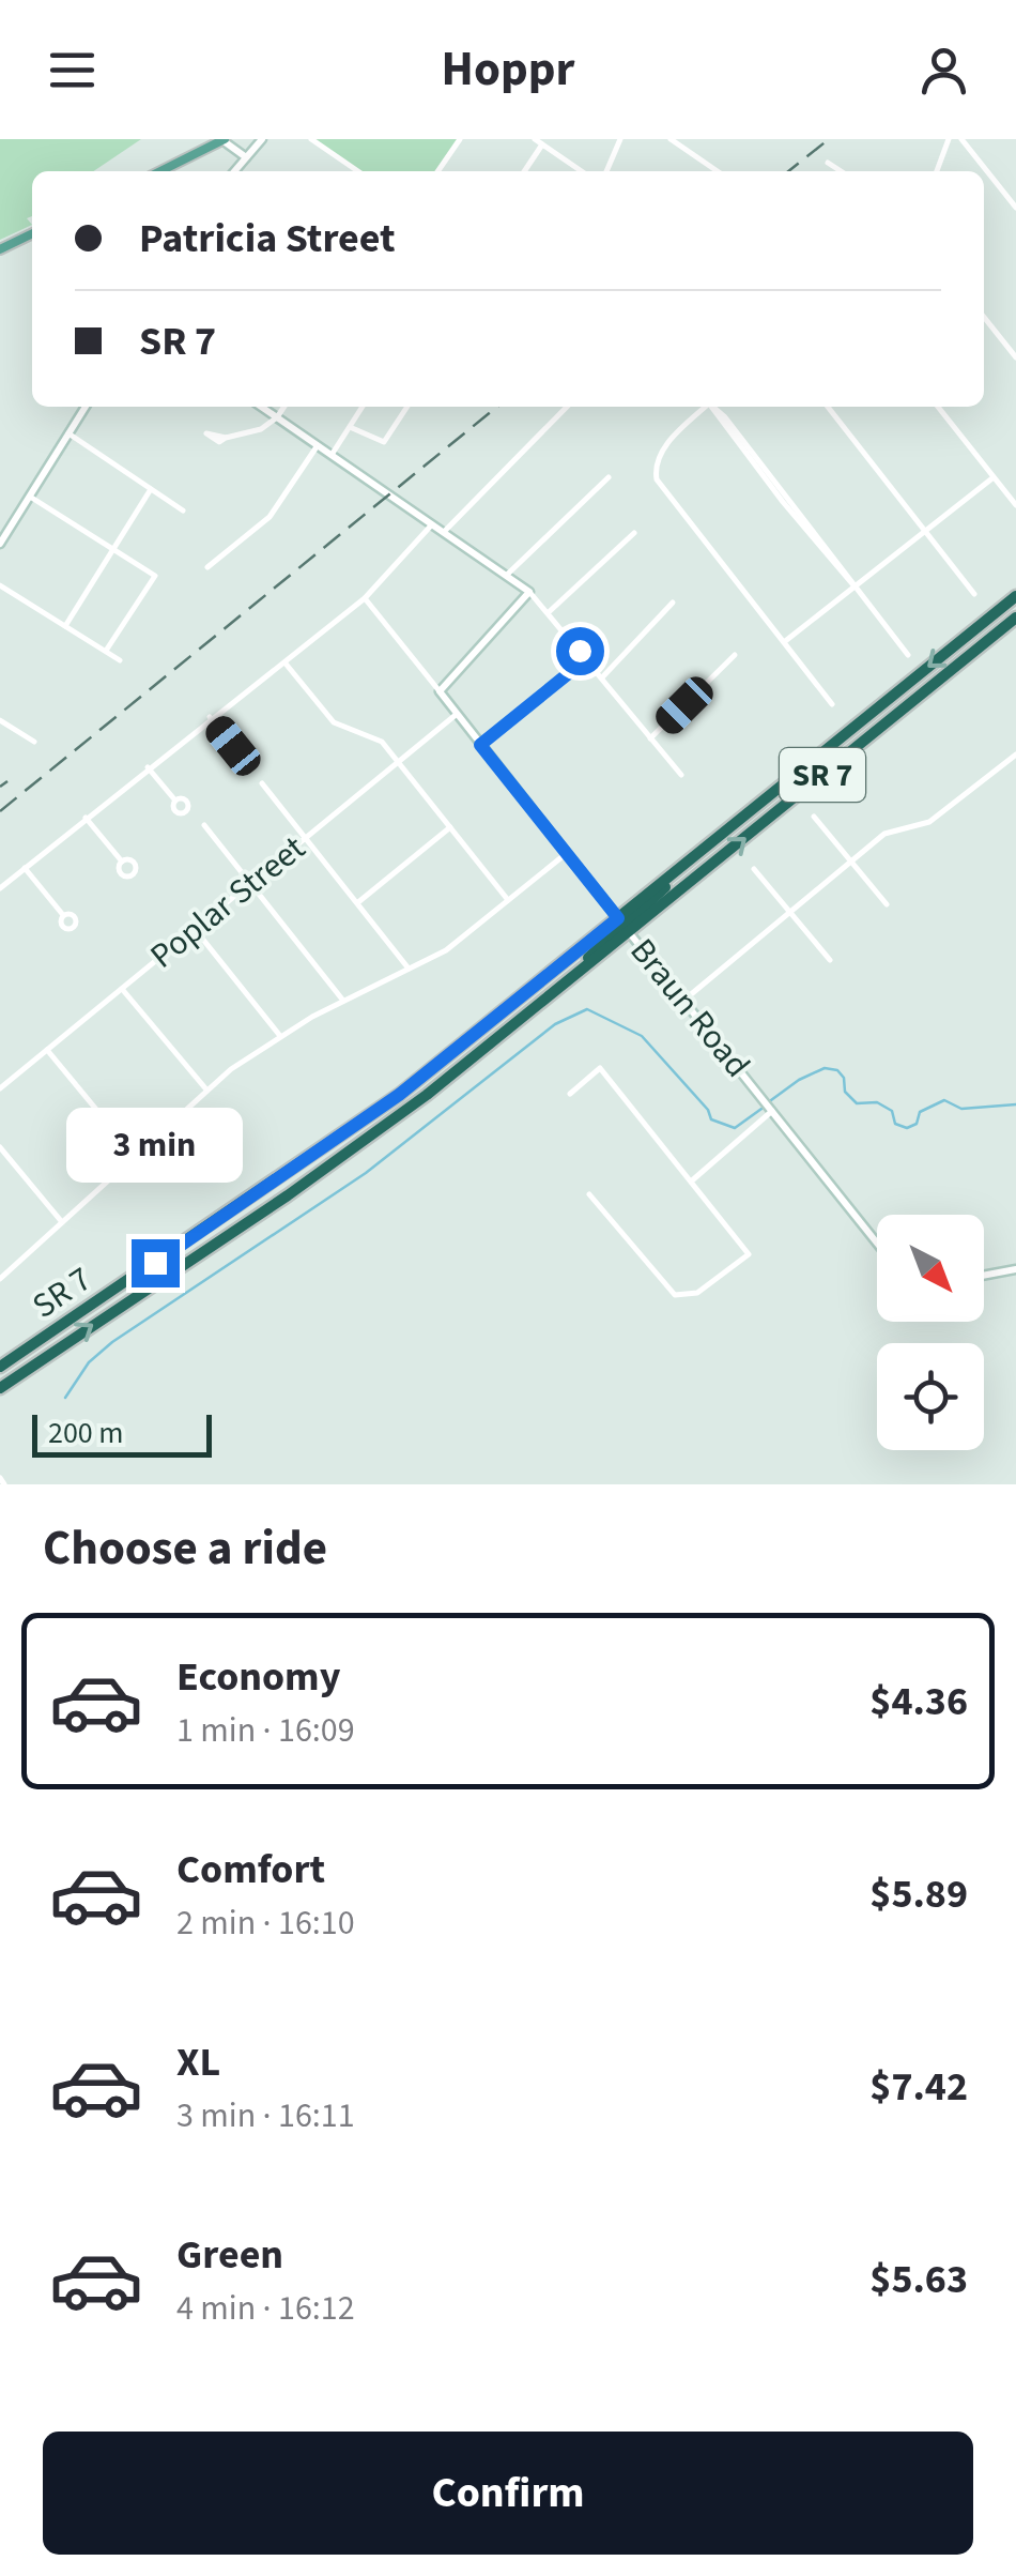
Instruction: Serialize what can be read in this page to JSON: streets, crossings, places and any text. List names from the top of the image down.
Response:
{
  "streets": {
    "highway": ["SR 7"],
    "street": ["Poplar Street", "Braun Road"]
  },
  "crossings": [
    ["SR 7", "Braun Road"],
    ["Poplar Street", "Braun Road"]
  ],
  "scale_bar": "200 m",
  "north": "bottom right",
  "page": {
    "header": "Hoppr",
    "banner": ["Patricia Street", "SR 7"],
    "bubble": "3 min",
    "scale": "200 m",
    "heading": "Choose a ride",
    "list": [
      {
        "name": "Economy",
        "note": "1 min · 16:09",
        "value": "$4.36"
      },
      {
        "name": "Comfort",
        "note": "2 min · 16:10",
        "value": "$5.89"
      },
      {
        "name": "XL",
        "note": "3 min · 16:11",
        "value": "$7.42"
      },
      {
        "name": "Green",
        "note": "4 min · 16:12",
        "value": "$5.63"
      }
    ],
    "buttons": "Confirm"
  }
}
